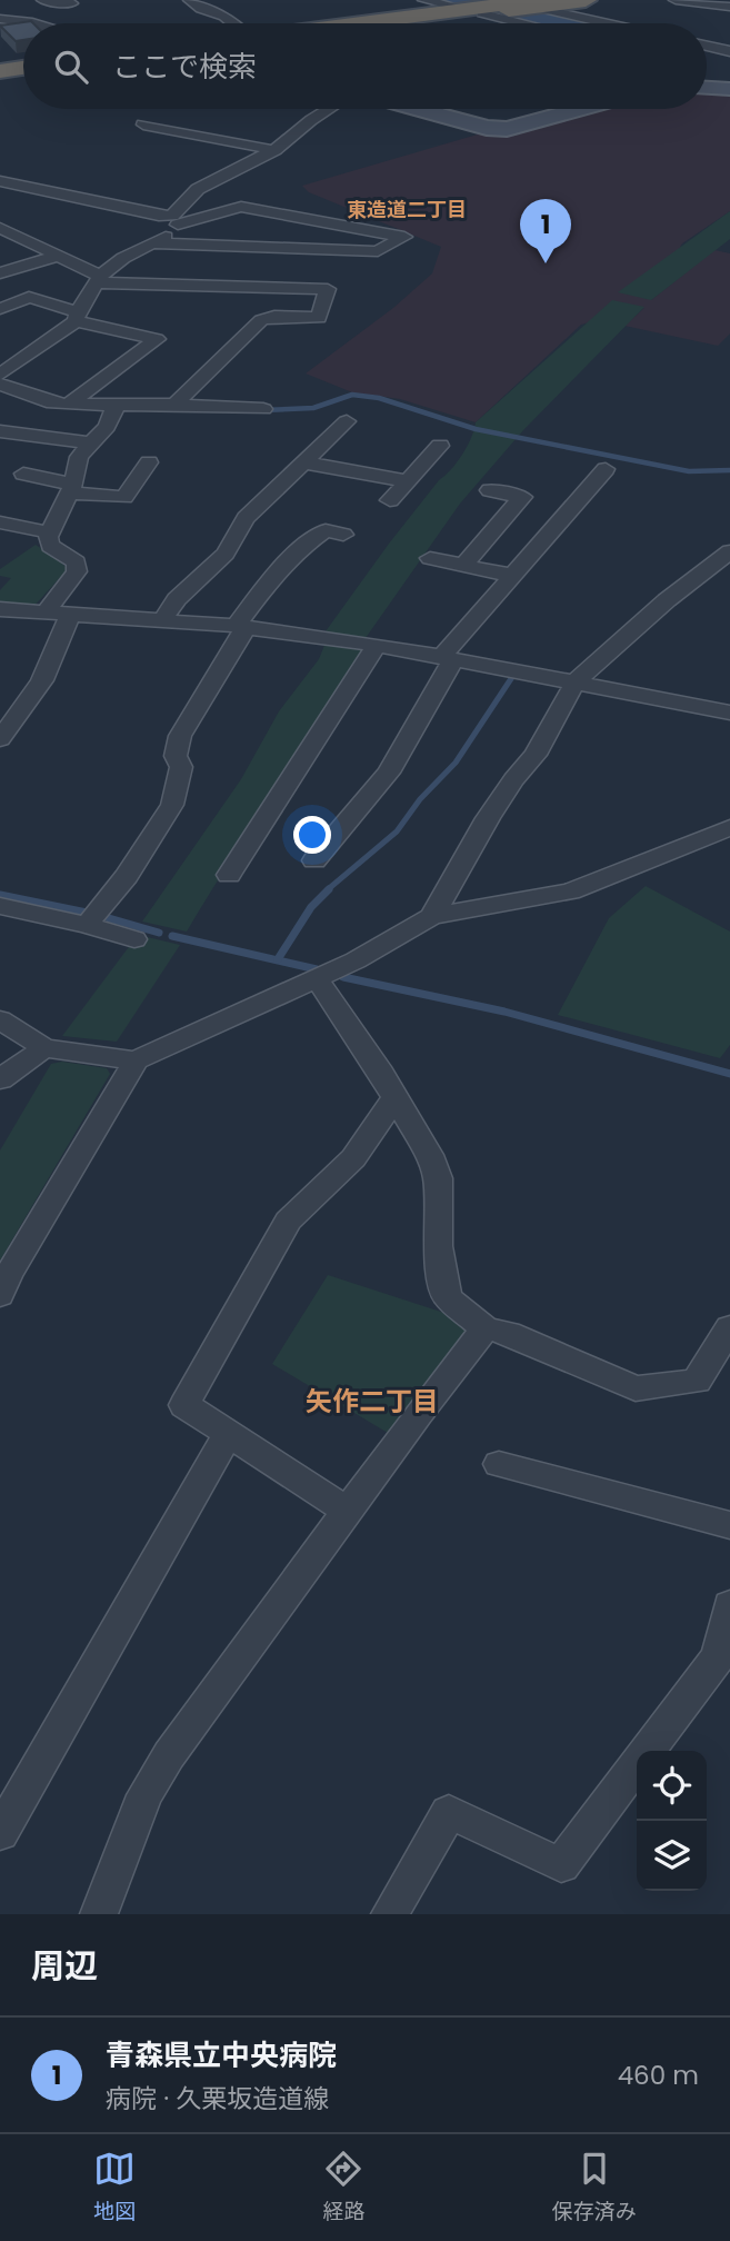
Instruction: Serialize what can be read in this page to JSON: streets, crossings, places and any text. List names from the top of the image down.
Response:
{
  "districts": ["東造道二丁目", "矢作二丁目"],
  "page": {
    "search": "ここで検索",
    "pins": "1",
    "heading": "周辺",
    "list": [
      {
        "mark": "1",
        "name": "青森県立中央病院",
        "note": "病院 · 久栗坂造道線",
        "value": "460 m"
      }
    ],
    "nav": ["地図", "経路", "保存済み"]
  }
}
